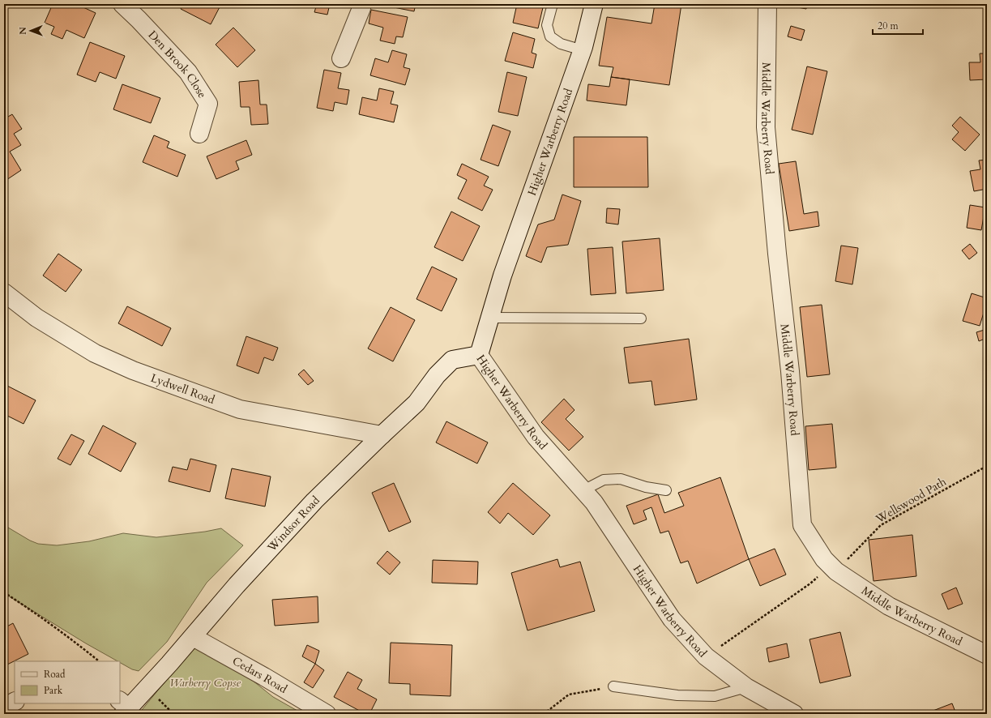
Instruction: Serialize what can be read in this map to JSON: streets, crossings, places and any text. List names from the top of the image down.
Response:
{
  "streets": {
    "street": [
      "Den Brook Close",
      "Middle Warberry Road",
      "Higher Warberry Road",
      "Lydwell Road",
      "Windsor Road",
      "Cedars Road"
    ],
    "path": ["Wellswood Path"]
  },
  "crossings": [
    ["Middle Warberry Road", "Wellswood Path"],
    ["Higher Warberry Road", "Wellswood Path"],
    ["Higher Warberry Road", "Windsor Road"],
    ["Lydwell Road", "Windsor Road"],
    ["Windsor Road", "Cedars Road"]
  ],
  "parks": ["Warberry Copse"],
  "legend": ["Road", "Park"],
  "scale_bar": "20 m",
  "north": "left"
}
